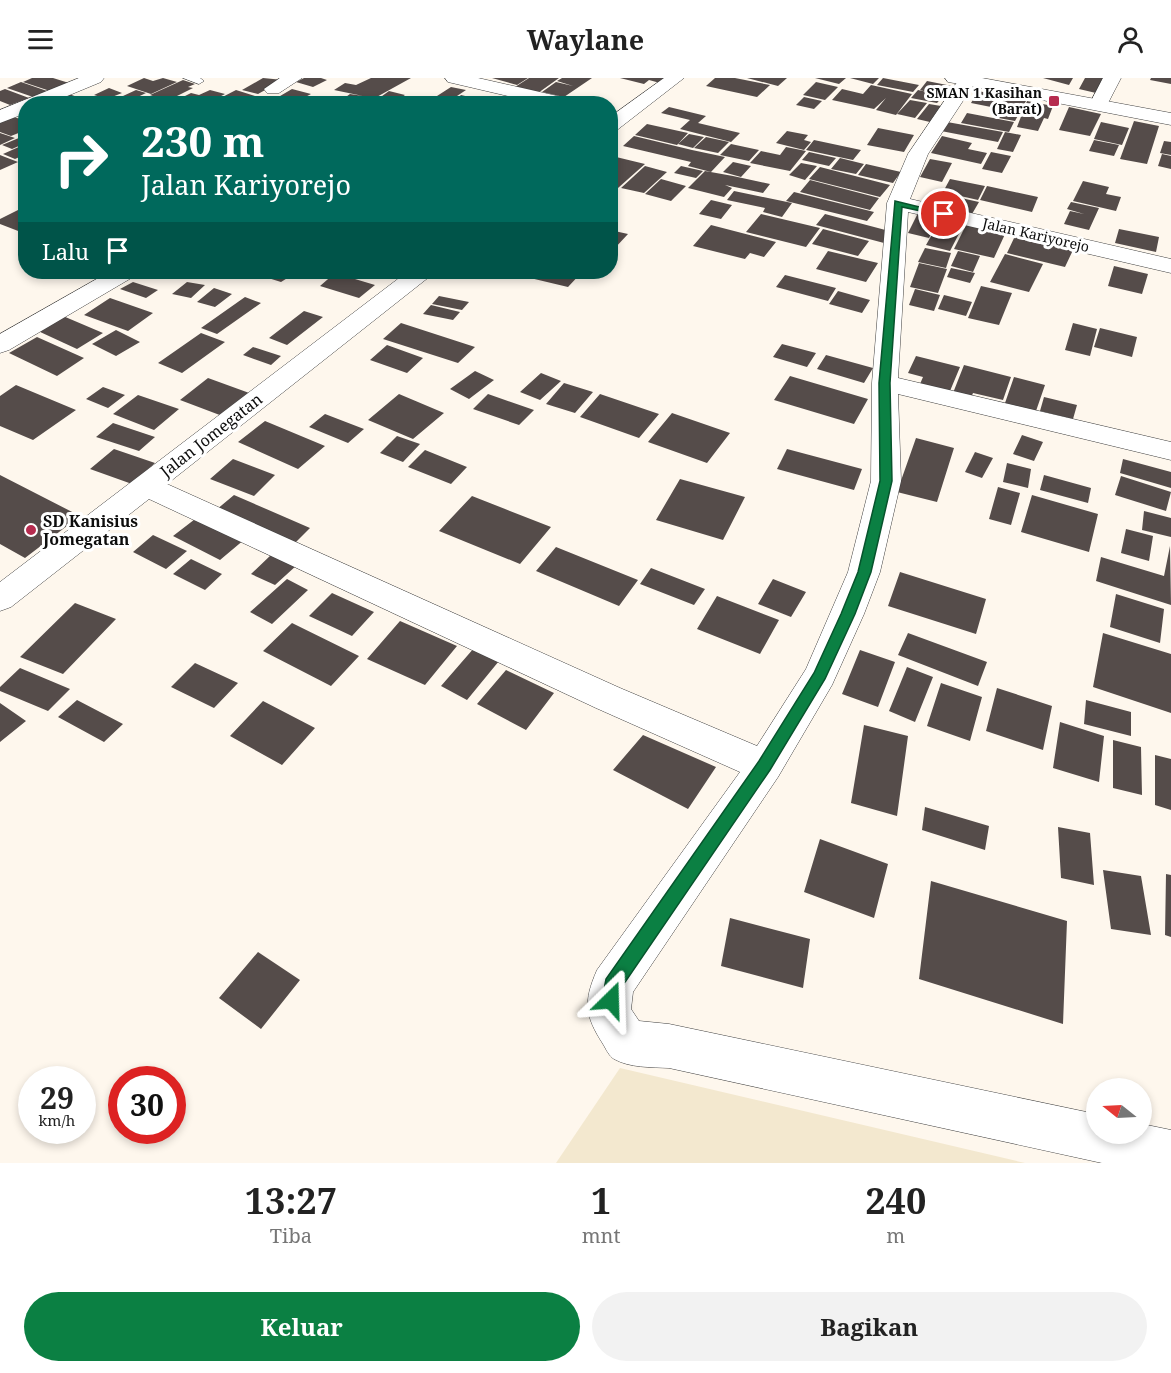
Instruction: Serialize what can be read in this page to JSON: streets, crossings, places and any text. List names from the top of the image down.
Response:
{
  "streets": {
    "street": ["Jalan Kariyorejo", "Jalan Jomegatan"]
  },
  "places": {
    "transit": ["SMAN 1 Kasihan (Barat)"],
    "other": ["SD Kanisius Jomegatan"]
  },
  "north": "left",
  "page": {
    "header": "Waylane",
    "turn": ["230 m", "Jalan Kariyorejo"],
    "then": "Lalu",
    "speed": "29 km/h",
    "limit": "30",
    "eta": [
      "13:27",
      "Tiba",
      "1",
      "mnt",
      "240",
      "m"
    ],
    "buttons": ["Keluar", "Bagikan"]
  }
}
